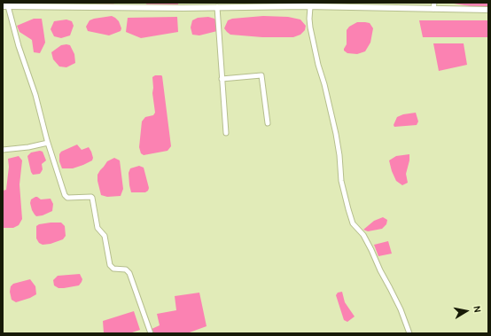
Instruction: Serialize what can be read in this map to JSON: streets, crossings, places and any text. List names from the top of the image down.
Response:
{
  "north": "right"
}
